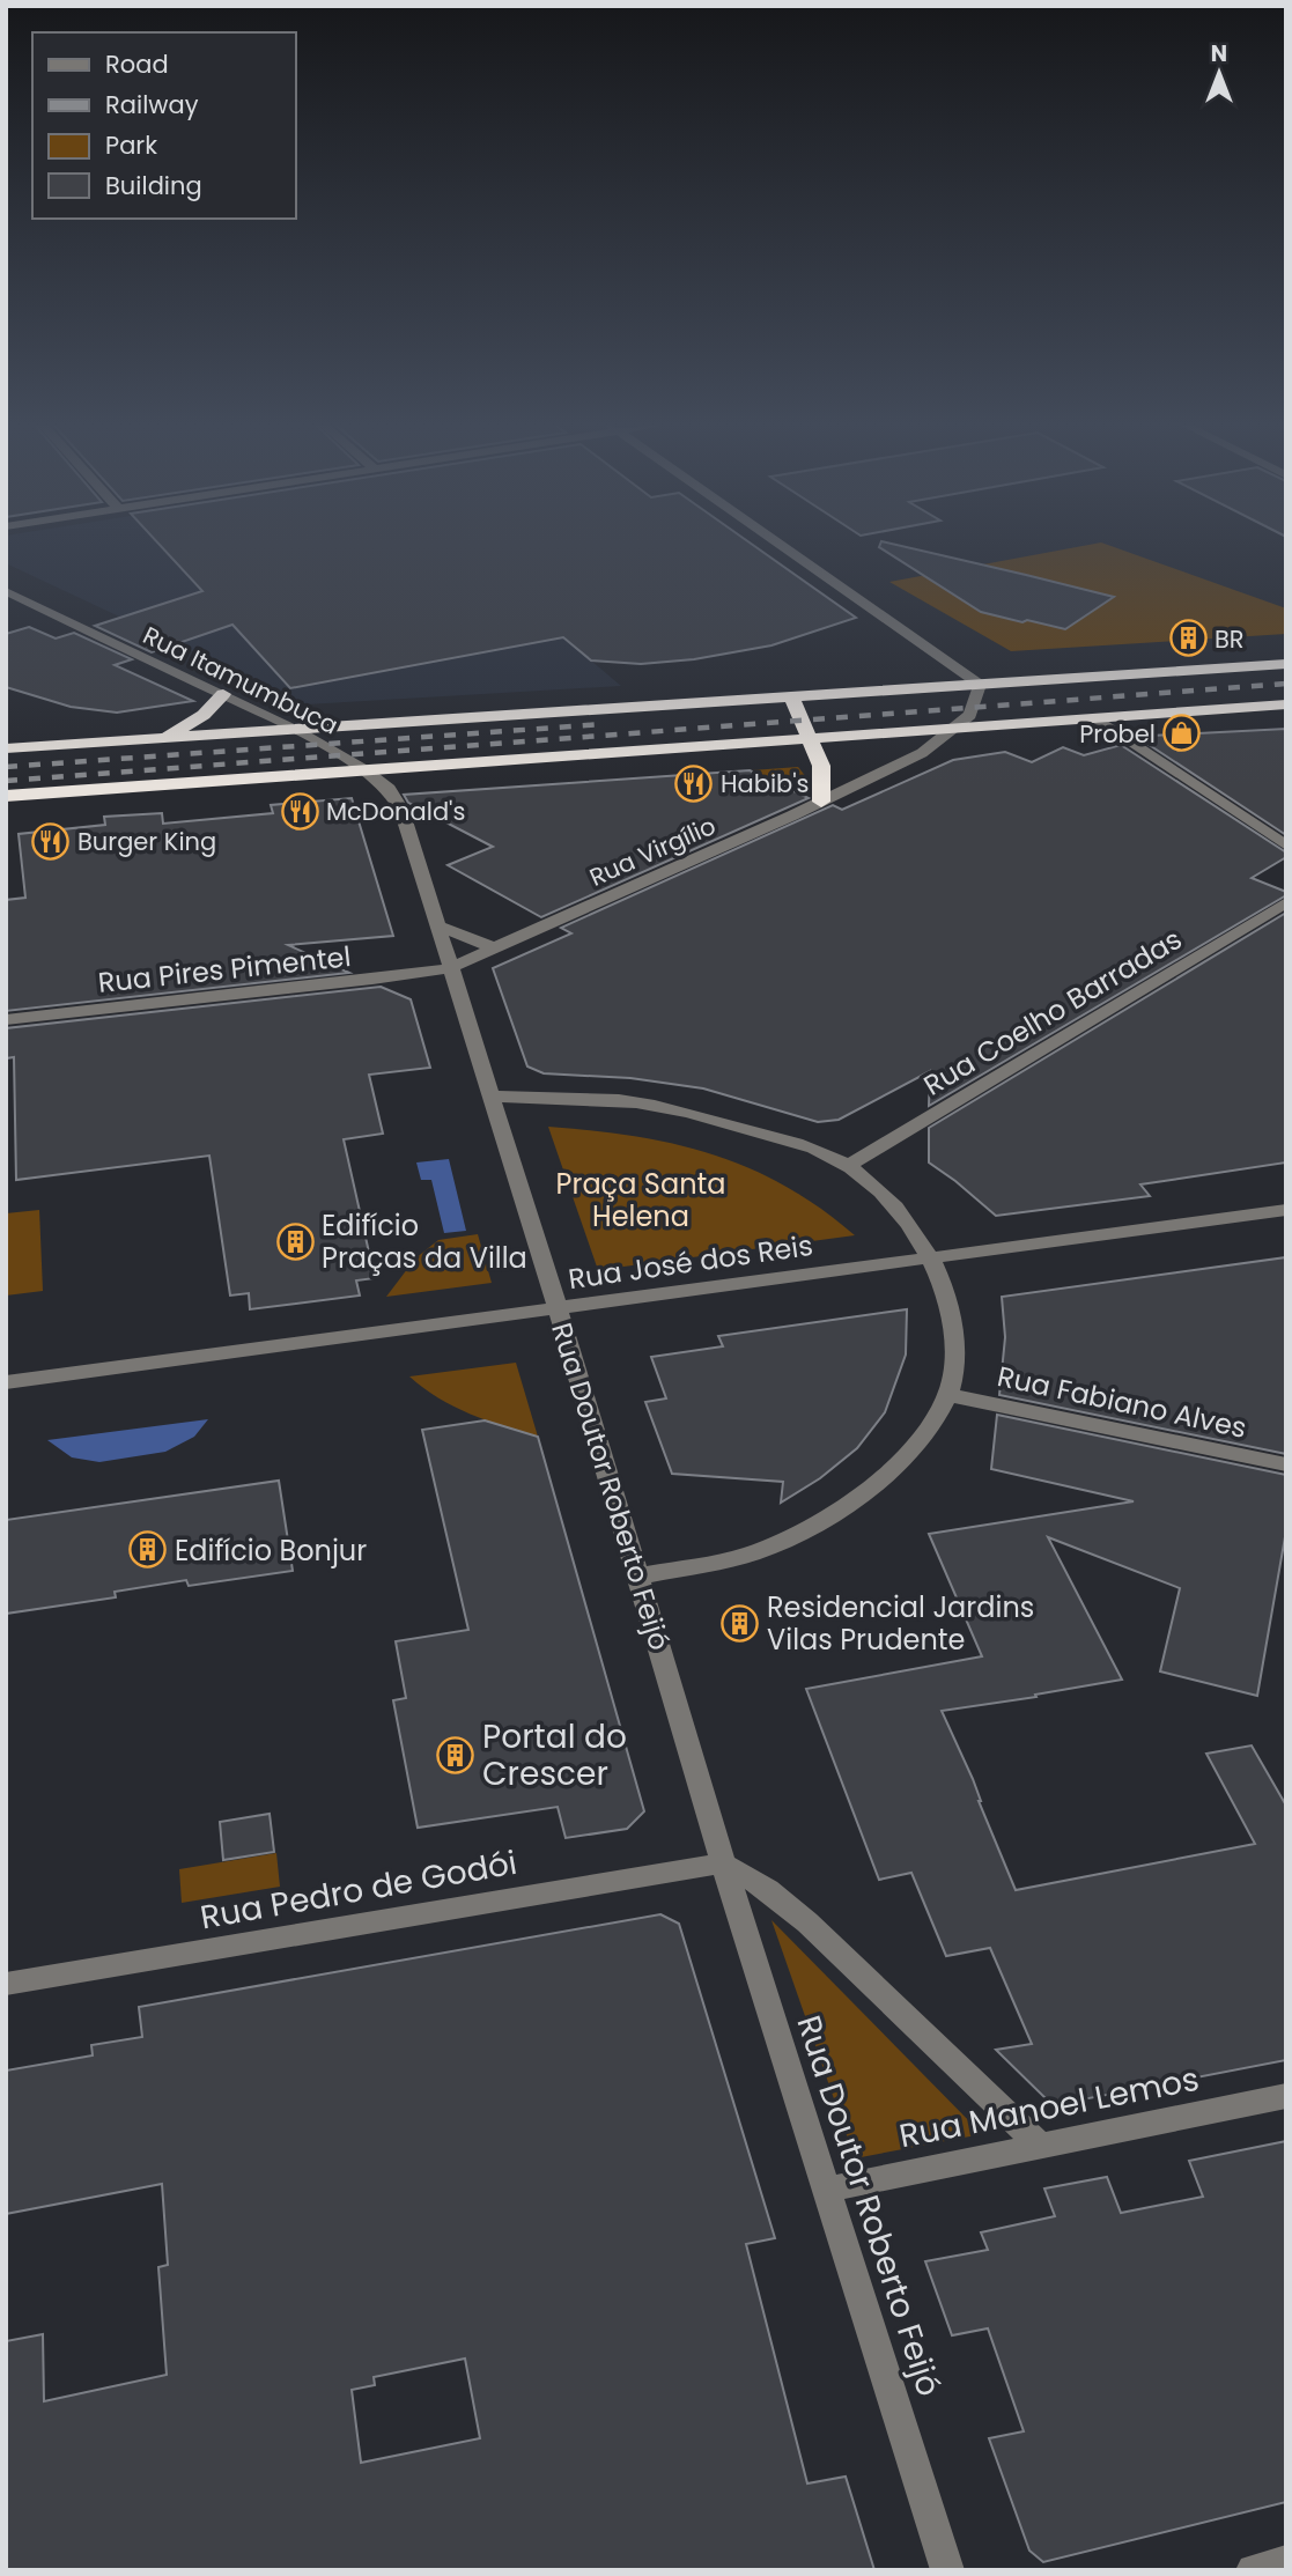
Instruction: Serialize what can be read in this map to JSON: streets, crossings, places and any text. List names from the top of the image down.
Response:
{
  "streets": {
    "street": [
      "Rua Itamumbuca",
      "Rua Virgílio",
      "Rua Pires Pimentel",
      "Rua Coelho Barradas",
      "Rua José dos Reis",
      "Rua Fabiano Alves",
      "Rua Doutor Roberto Feijó",
      "Rua Pedro de Godói",
      "Rua Manoel Lemos"
    ]
  },
  "crossings": [
    ["Rua Itamumbuca", "Rua Doutor Roberto Feijó"],
    ["Rua Virgílio", "Rua Pires Pimentel"],
    ["Rua Virgílio", "Rua Doutor Roberto Feijó"],
    ["Rua Pires Pimentel", "Rua Doutor Roberto Feijó"],
    ["Rua José dos Reis", "Rua Doutor Roberto Feijó"],
    ["Rua Doutor Roberto Feijó", "Rua Pedro de Godói"],
    ["Rua Doutor Roberto Feijó", "Rua Manoel Lemos"]
  ],
  "parks": ["Praça Santa Helena"],
  "places": {
    "building": [
      "BR",
      "Edifício Praças da Villa",
      "Edifício Bonjur",
      "Residencial Jardins Vilas Prudente",
      "Portal do Crescer"
    ],
    "shop": ["Probel"],
    "restaurant": ["Habib's", "McDonald's", "Burger King"]
  },
  "legend": [
    "Road",
    "Railway",
    "Park",
    "Building"
  ],
  "north": "top"
}
